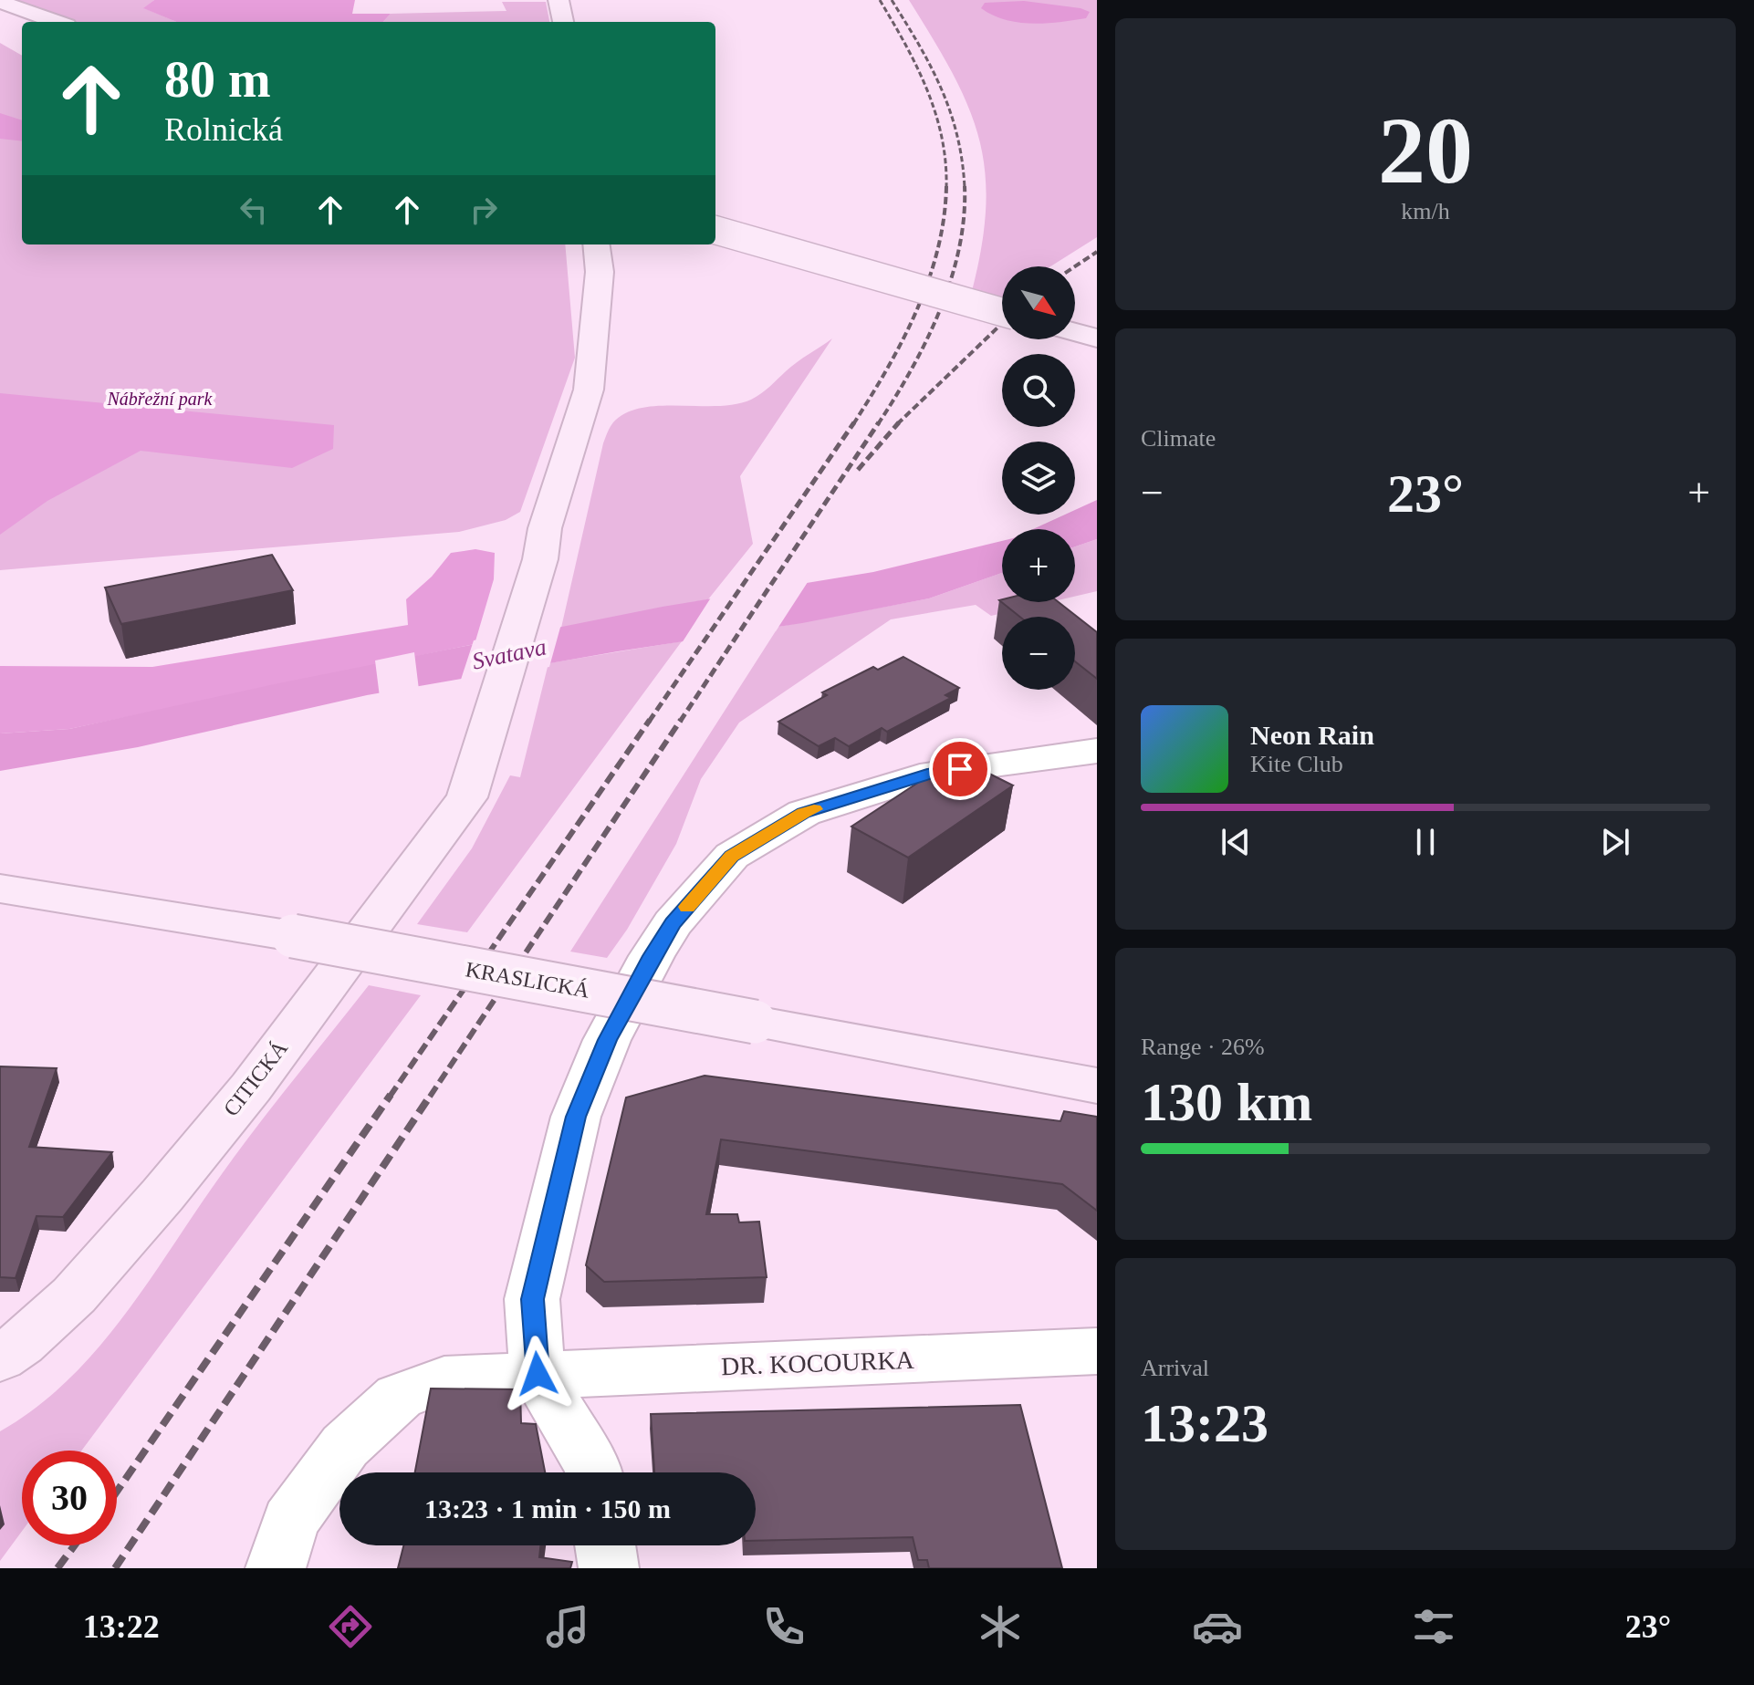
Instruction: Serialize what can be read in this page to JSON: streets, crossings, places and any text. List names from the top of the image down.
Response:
{
  "streets": {
    "street": ["KRASLICKÁ", "CITICKÁ", "DR. KOCOURKA"]
  },
  "water": ["Svatava"],
  "parks": ["Nábřežní park"],
  "north": "bottom right",
  "page": {
    "tile": [
      ["20", "km/h"],
      "Climate",
      ["Range · 26%", "130 km"],
      ["Arrival", "13:23"]
    ],
    "turn": ["80 m", "Rolnická"],
    "map_buttons": ["+", "−"],
    "heat": ["−", "23°", "+"],
    "song": ["Neon Rain", "Kite Club"],
    "limit": "30",
    "trip": "13:23 · 1 min · 150 m",
    "tabs": ["13:22", "23°"]
  }
}
